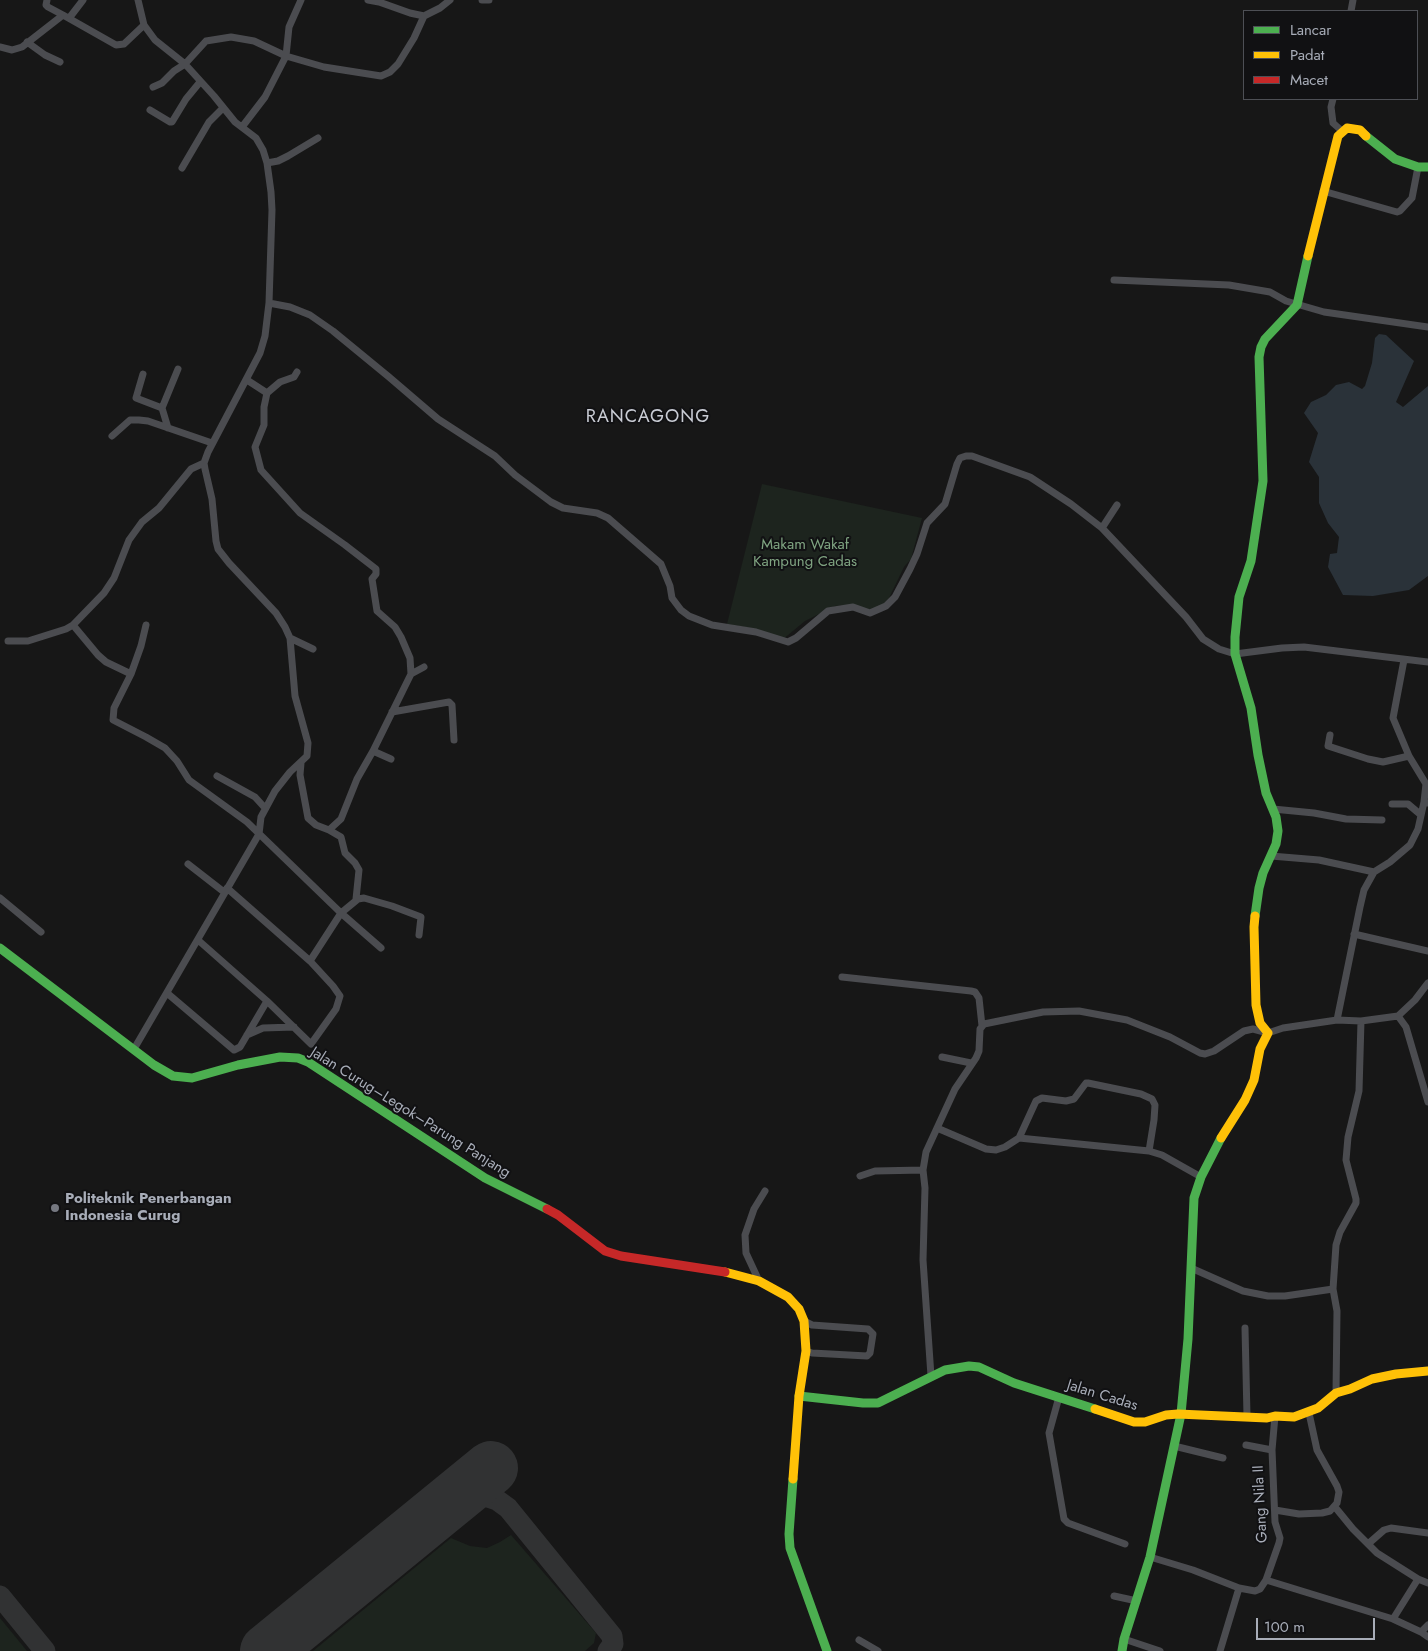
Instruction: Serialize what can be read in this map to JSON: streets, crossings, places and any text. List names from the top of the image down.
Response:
{
  "streets": {
    "street": ["Jalan Curug–Legok–Parung Panjang", "Jalan Cadas", "Gang Nila II"]
  },
  "crossings": [
    ["Jalan Curug–Legok–Parung Panjang", "Jalan Cadas"],
    ["Jalan Cadas", "Gang Nila II"]
  ],
  "districts": ["RANCAGONG"],
  "parks": ["Makam Wakaf Kampung Cadas"],
  "places": ["Politeknik Penerbangan Indonesia Curug"],
  "legend": ["Lancar", "Padat", "Macet"],
  "scale_bar": "100 m"
}
